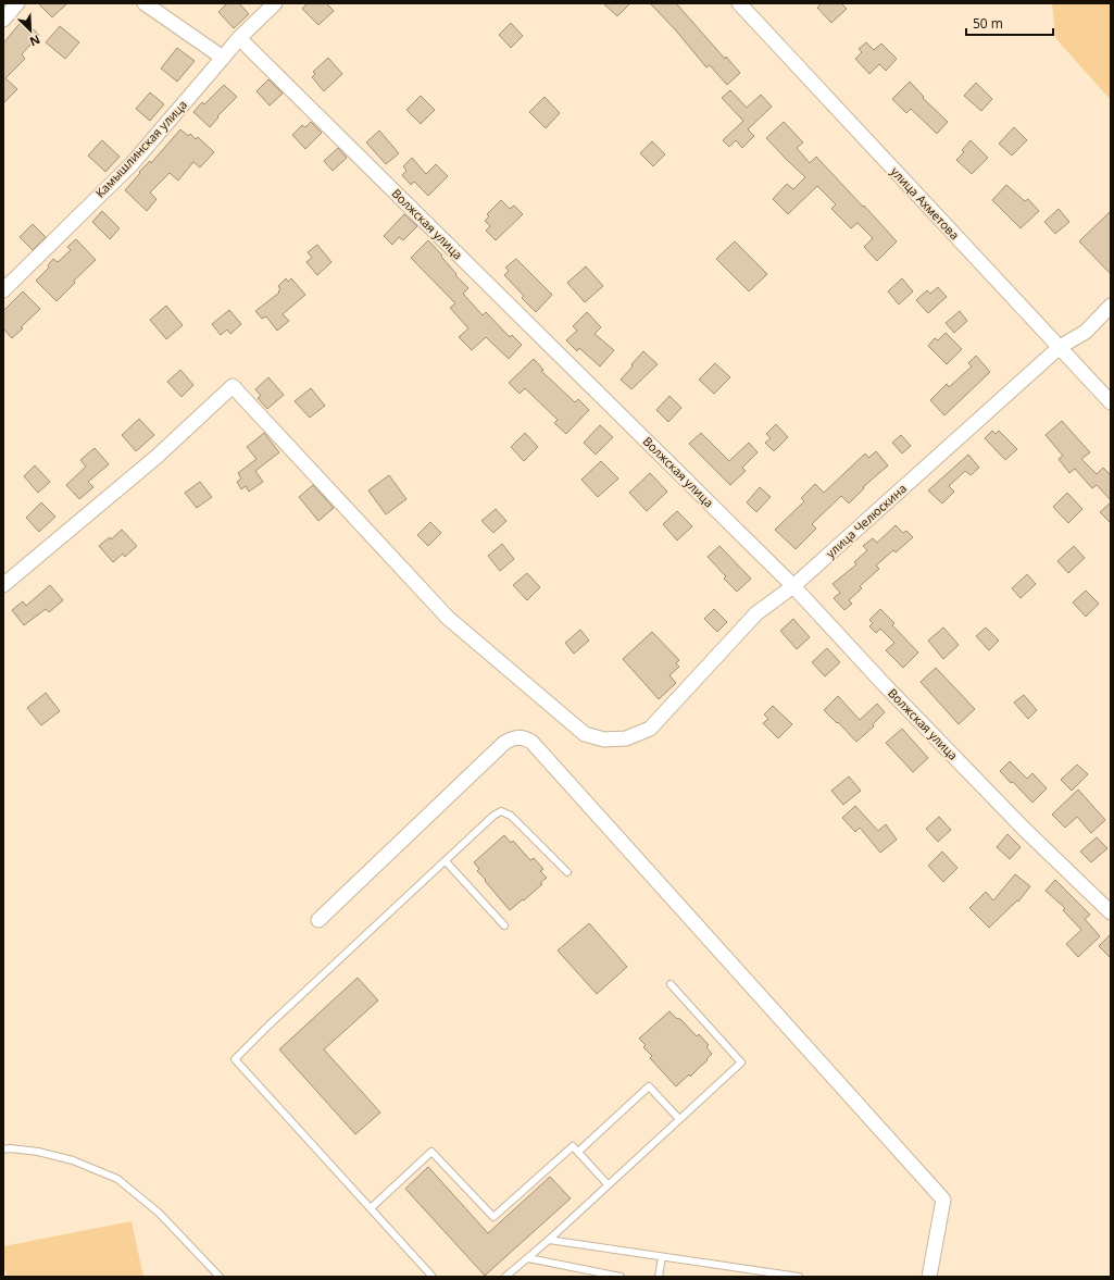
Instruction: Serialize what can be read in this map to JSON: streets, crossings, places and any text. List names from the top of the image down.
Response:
{
  "streets": {
    "street": [
      "Камышлинская улица",
      "улица Ахметова",
      "Волжская улица",
      "улица Челюскина"
    ]
  },
  "crossings": [
    ["Камышлинская улица", "Волжская улица"],
    ["улица Ахметова", "улица Челюскина"],
    ["Волжская улица", "улица Челюскина"]
  ],
  "scale_bar": "50 m",
  "north": "bottom right"
}
